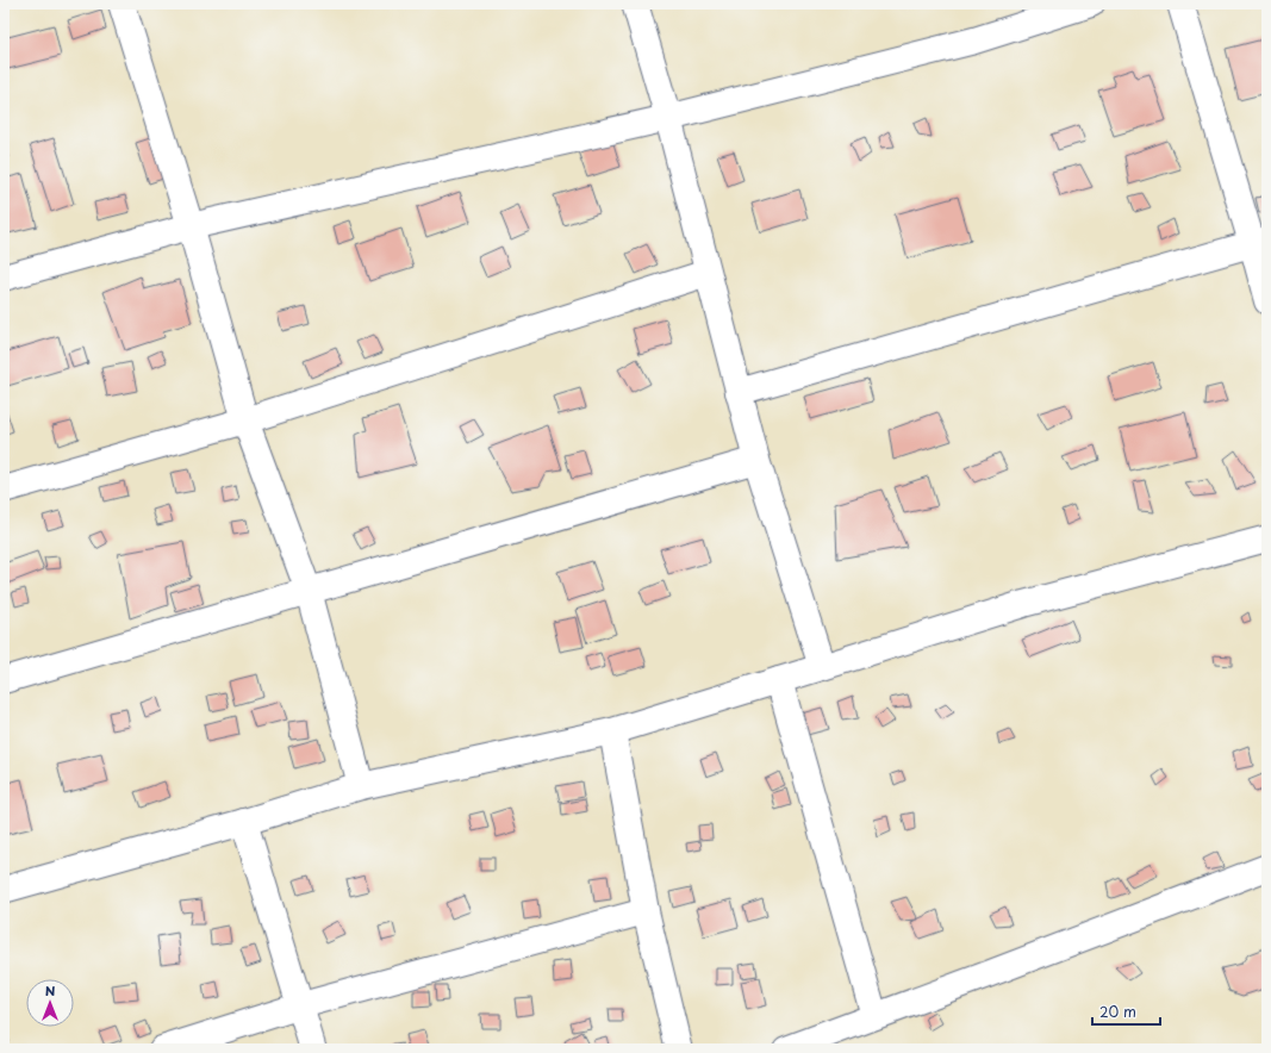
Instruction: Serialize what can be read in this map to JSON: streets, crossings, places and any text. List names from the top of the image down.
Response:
{
  "scale_bar": "20 m",
  "north": "top"
}
